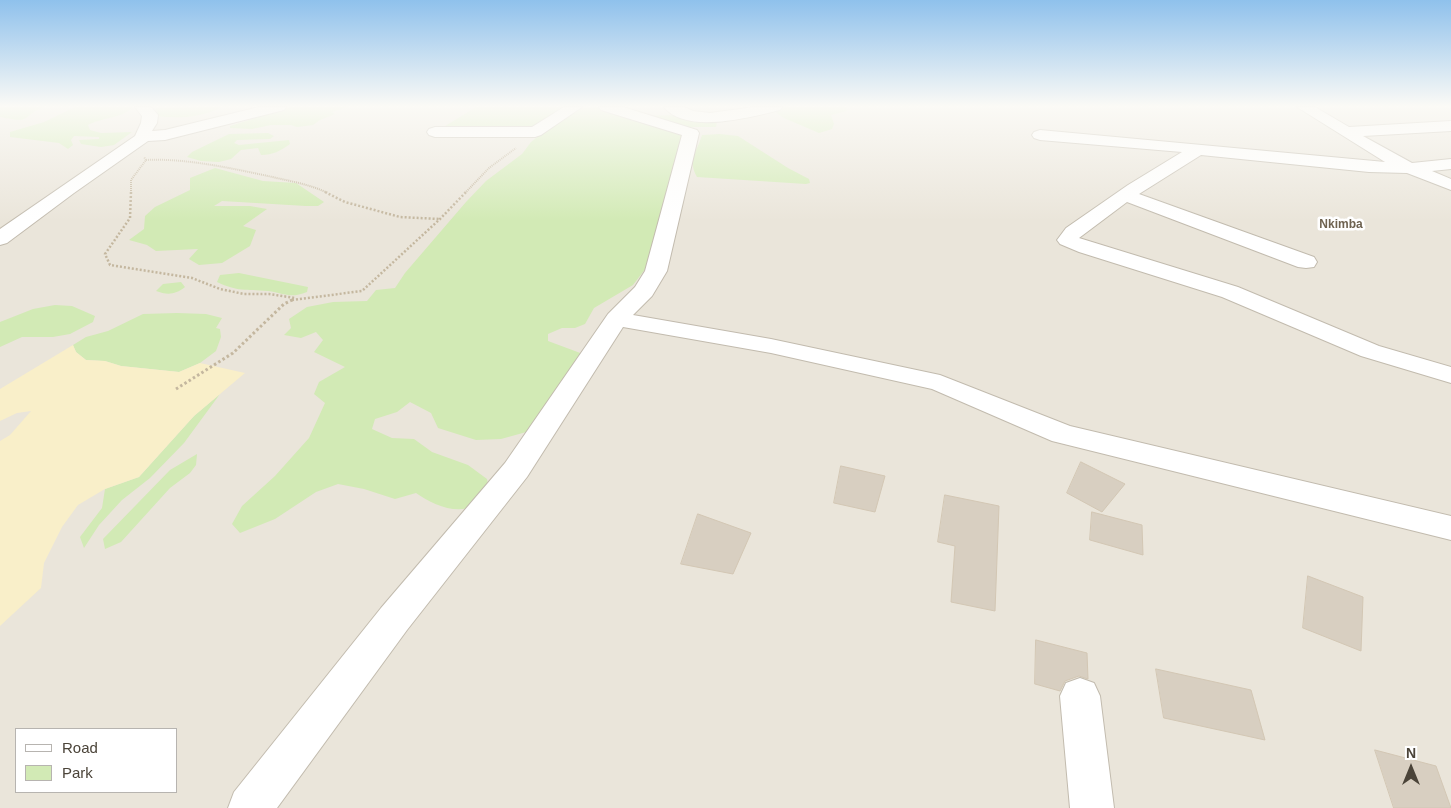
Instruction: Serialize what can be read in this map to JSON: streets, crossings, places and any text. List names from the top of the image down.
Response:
{
  "districts": ["Nkimba"],
  "legend": ["Road", "Park"],
  "north": "top"
}
